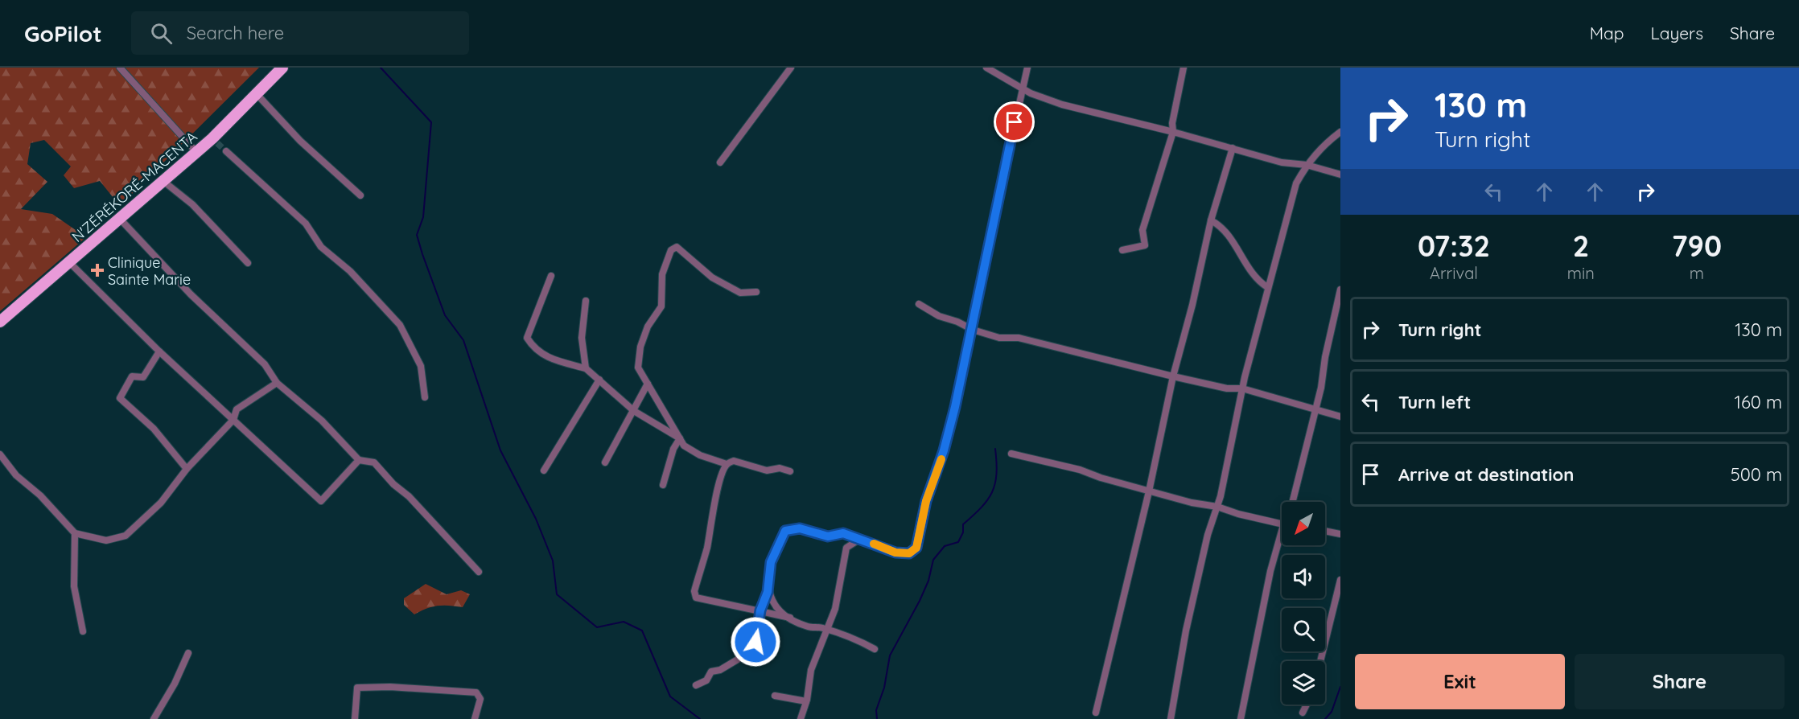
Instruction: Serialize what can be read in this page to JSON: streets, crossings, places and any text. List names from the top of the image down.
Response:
{
  "streets": {
    "highway": ["N'ZÉRÉKORÉ-MACENTA"]
  },
  "places": {
    "health": ["Clinique Sainte Marie"]
  },
  "north": "bottom left",
  "page": {
    "header": "GoPilot",
    "search": "Search here",
    "nav": ["Map", "Layers", "Share"],
    "turn": ["130 m", "Turn right"],
    "eta": [
      "07:32",
      "Arrival",
      "2",
      "min",
      "790",
      "m"
    ],
    "list": [
      {
        "name": "Turn right",
        "value": "130 m"
      },
      {
        "name": "Turn left",
        "value": "160 m"
      },
      {
        "name": "Arrive at destination",
        "value": "500 m"
      }
    ],
    "buttons": ["Exit", "Share"]
  }
}
